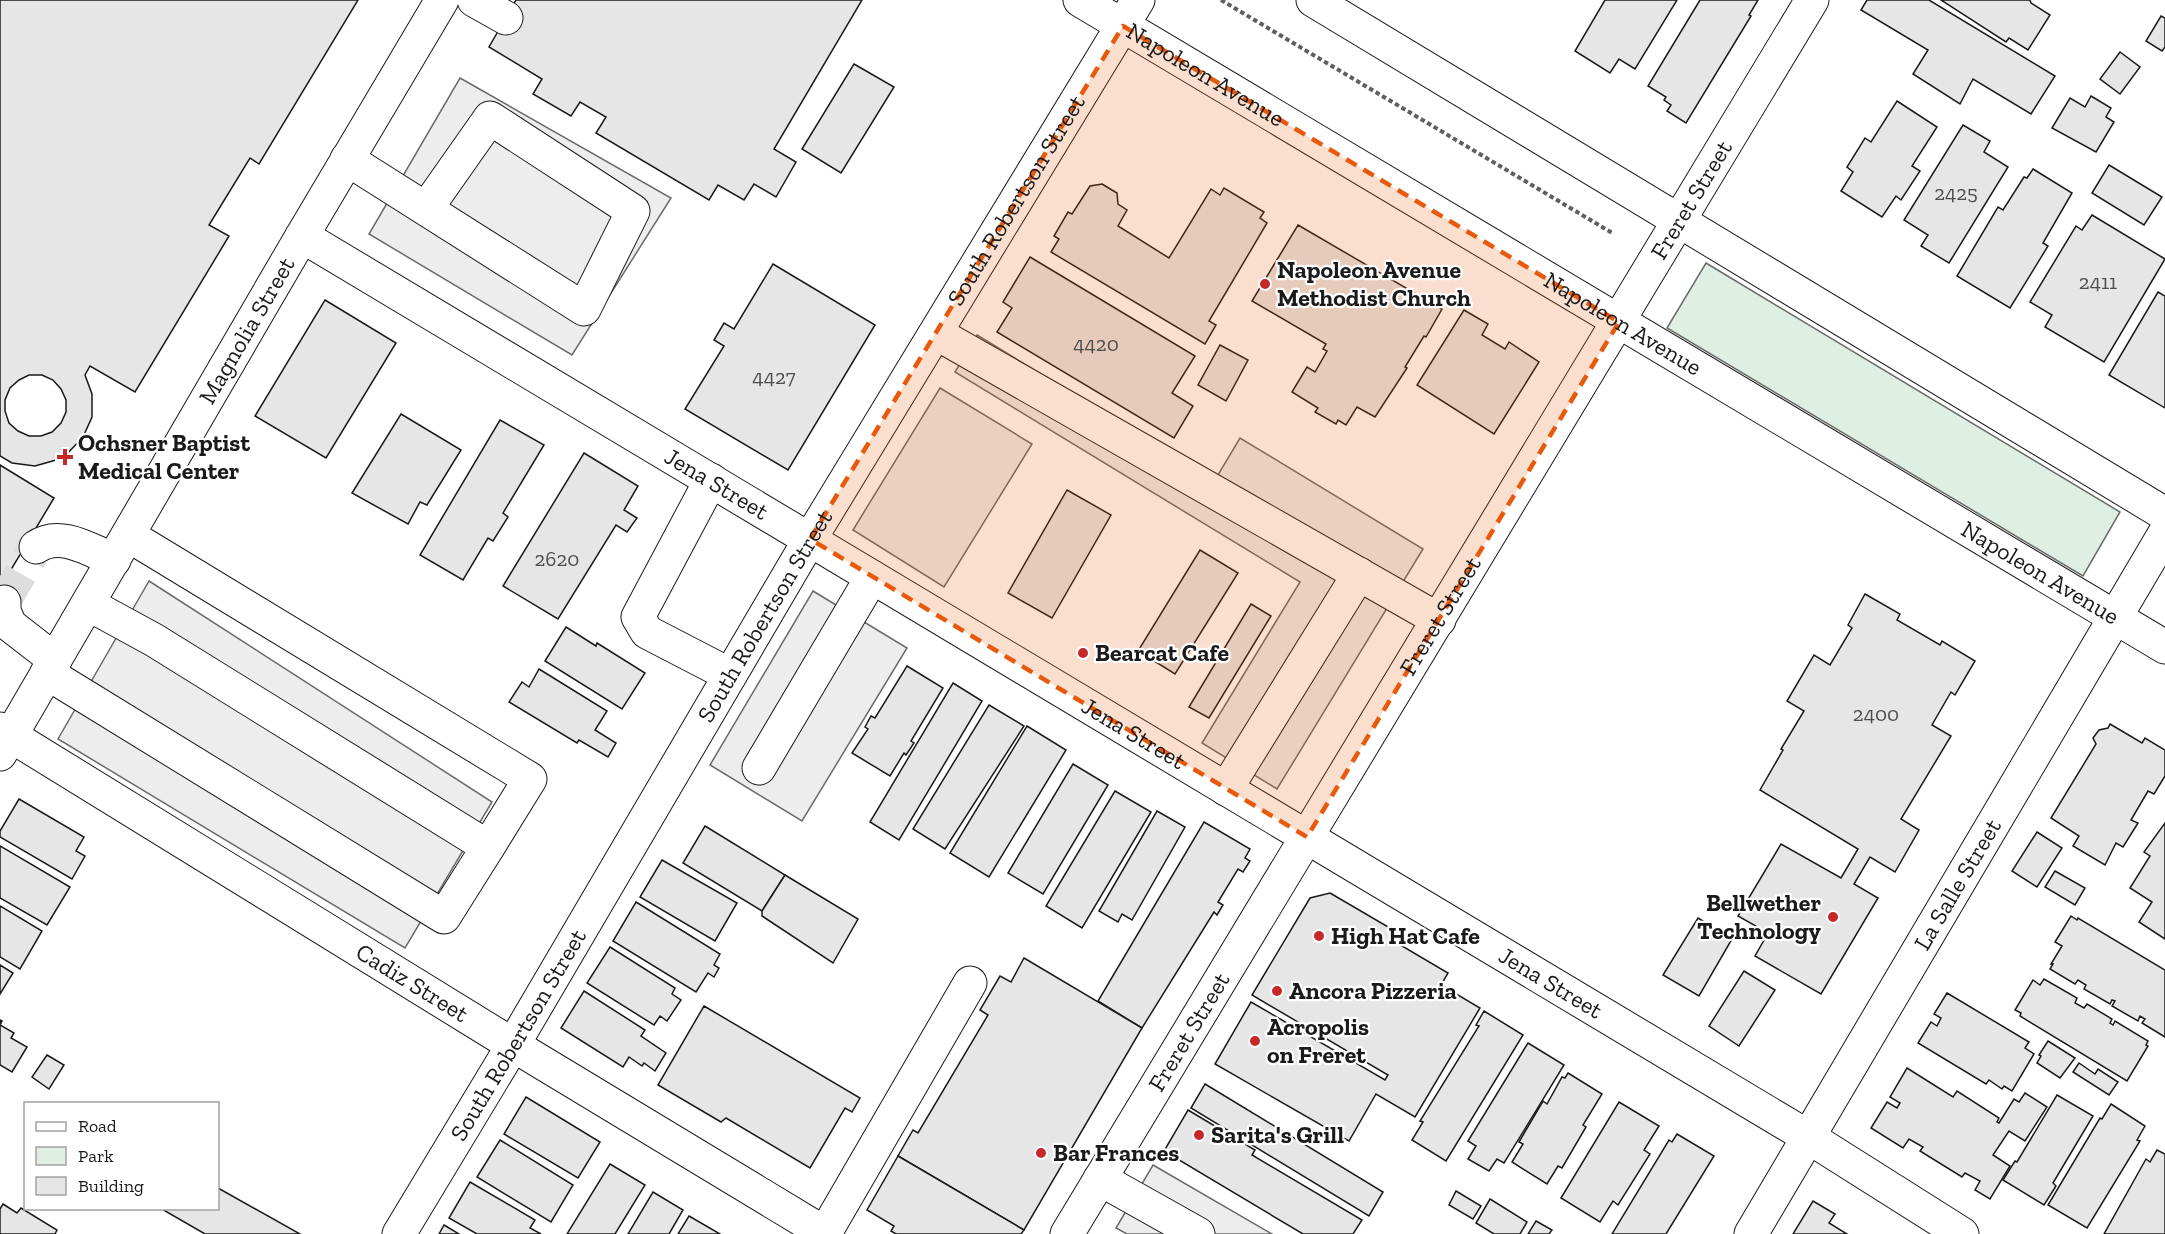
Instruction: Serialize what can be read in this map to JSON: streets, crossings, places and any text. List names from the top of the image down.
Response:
{
  "streets": {
    "street": [
      "Napoleon Avenue",
      "South Robertson Street",
      "Freret Street",
      "Magnolia Street",
      "Jena Street",
      "La Salle Street",
      "Cadiz Street"
    ]
  },
  "crossings": [
    ["Napoleon Avenue", "South Robertson Street"],
    ["Napoleon Avenue", "Freret Street"],
    ["Napoleon Avenue", "La Salle Street"],
    ["South Robertson Street", "Jena Street"],
    ["South Robertson Street", "Cadiz Street"],
    ["Freret Street", "Jena Street"],
    ["Magnolia Street", "Jena Street"],
    ["Magnolia Street", "Cadiz Street"],
    ["Jena Street", "La Salle Street"]
  ],
  "places": {
    "other": [
      "Napoleon Avenue Methodist Church",
      "Bearcat Cafe",
      "Bellwether Technology",
      "High Hat Cafe",
      "Ancora Pizzeria",
      "Acropolis on Freret",
      "Sarita's Grill",
      "Bar Frances"
    ],
    "health": ["Ochsner Baptist Medical Center"]
  },
  "house_numbers": [
    "2425",
    "2411",
    "4420",
    "4427",
    "2620",
    "2400"
  ],
  "legend": ["Road", "Park", "Building"]
}
